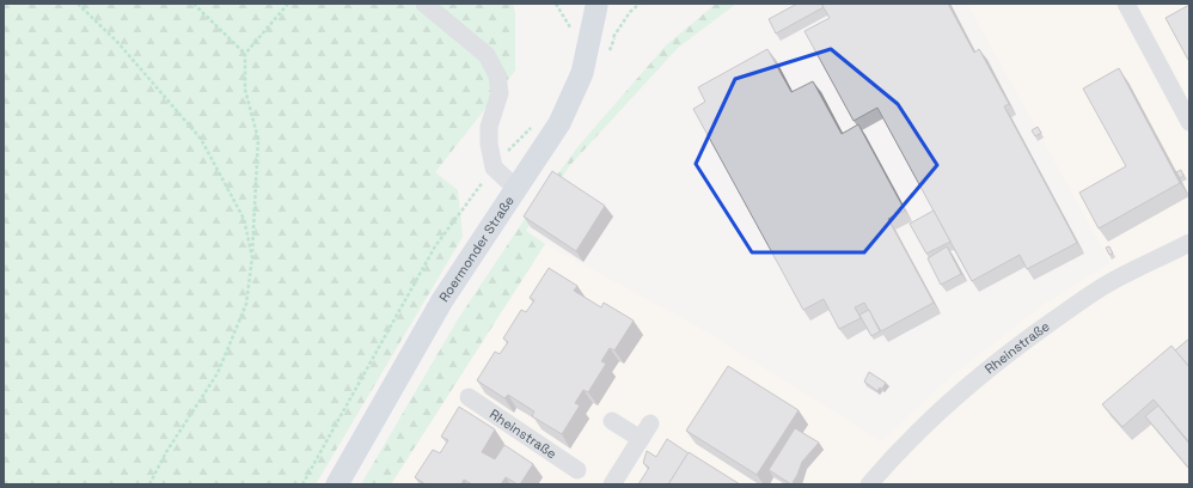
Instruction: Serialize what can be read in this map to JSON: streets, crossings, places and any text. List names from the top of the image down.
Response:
{
  "streets": {
    "main road": ["Roermonder Straße"],
    "street": ["Rheinstraße"]
  }
}
